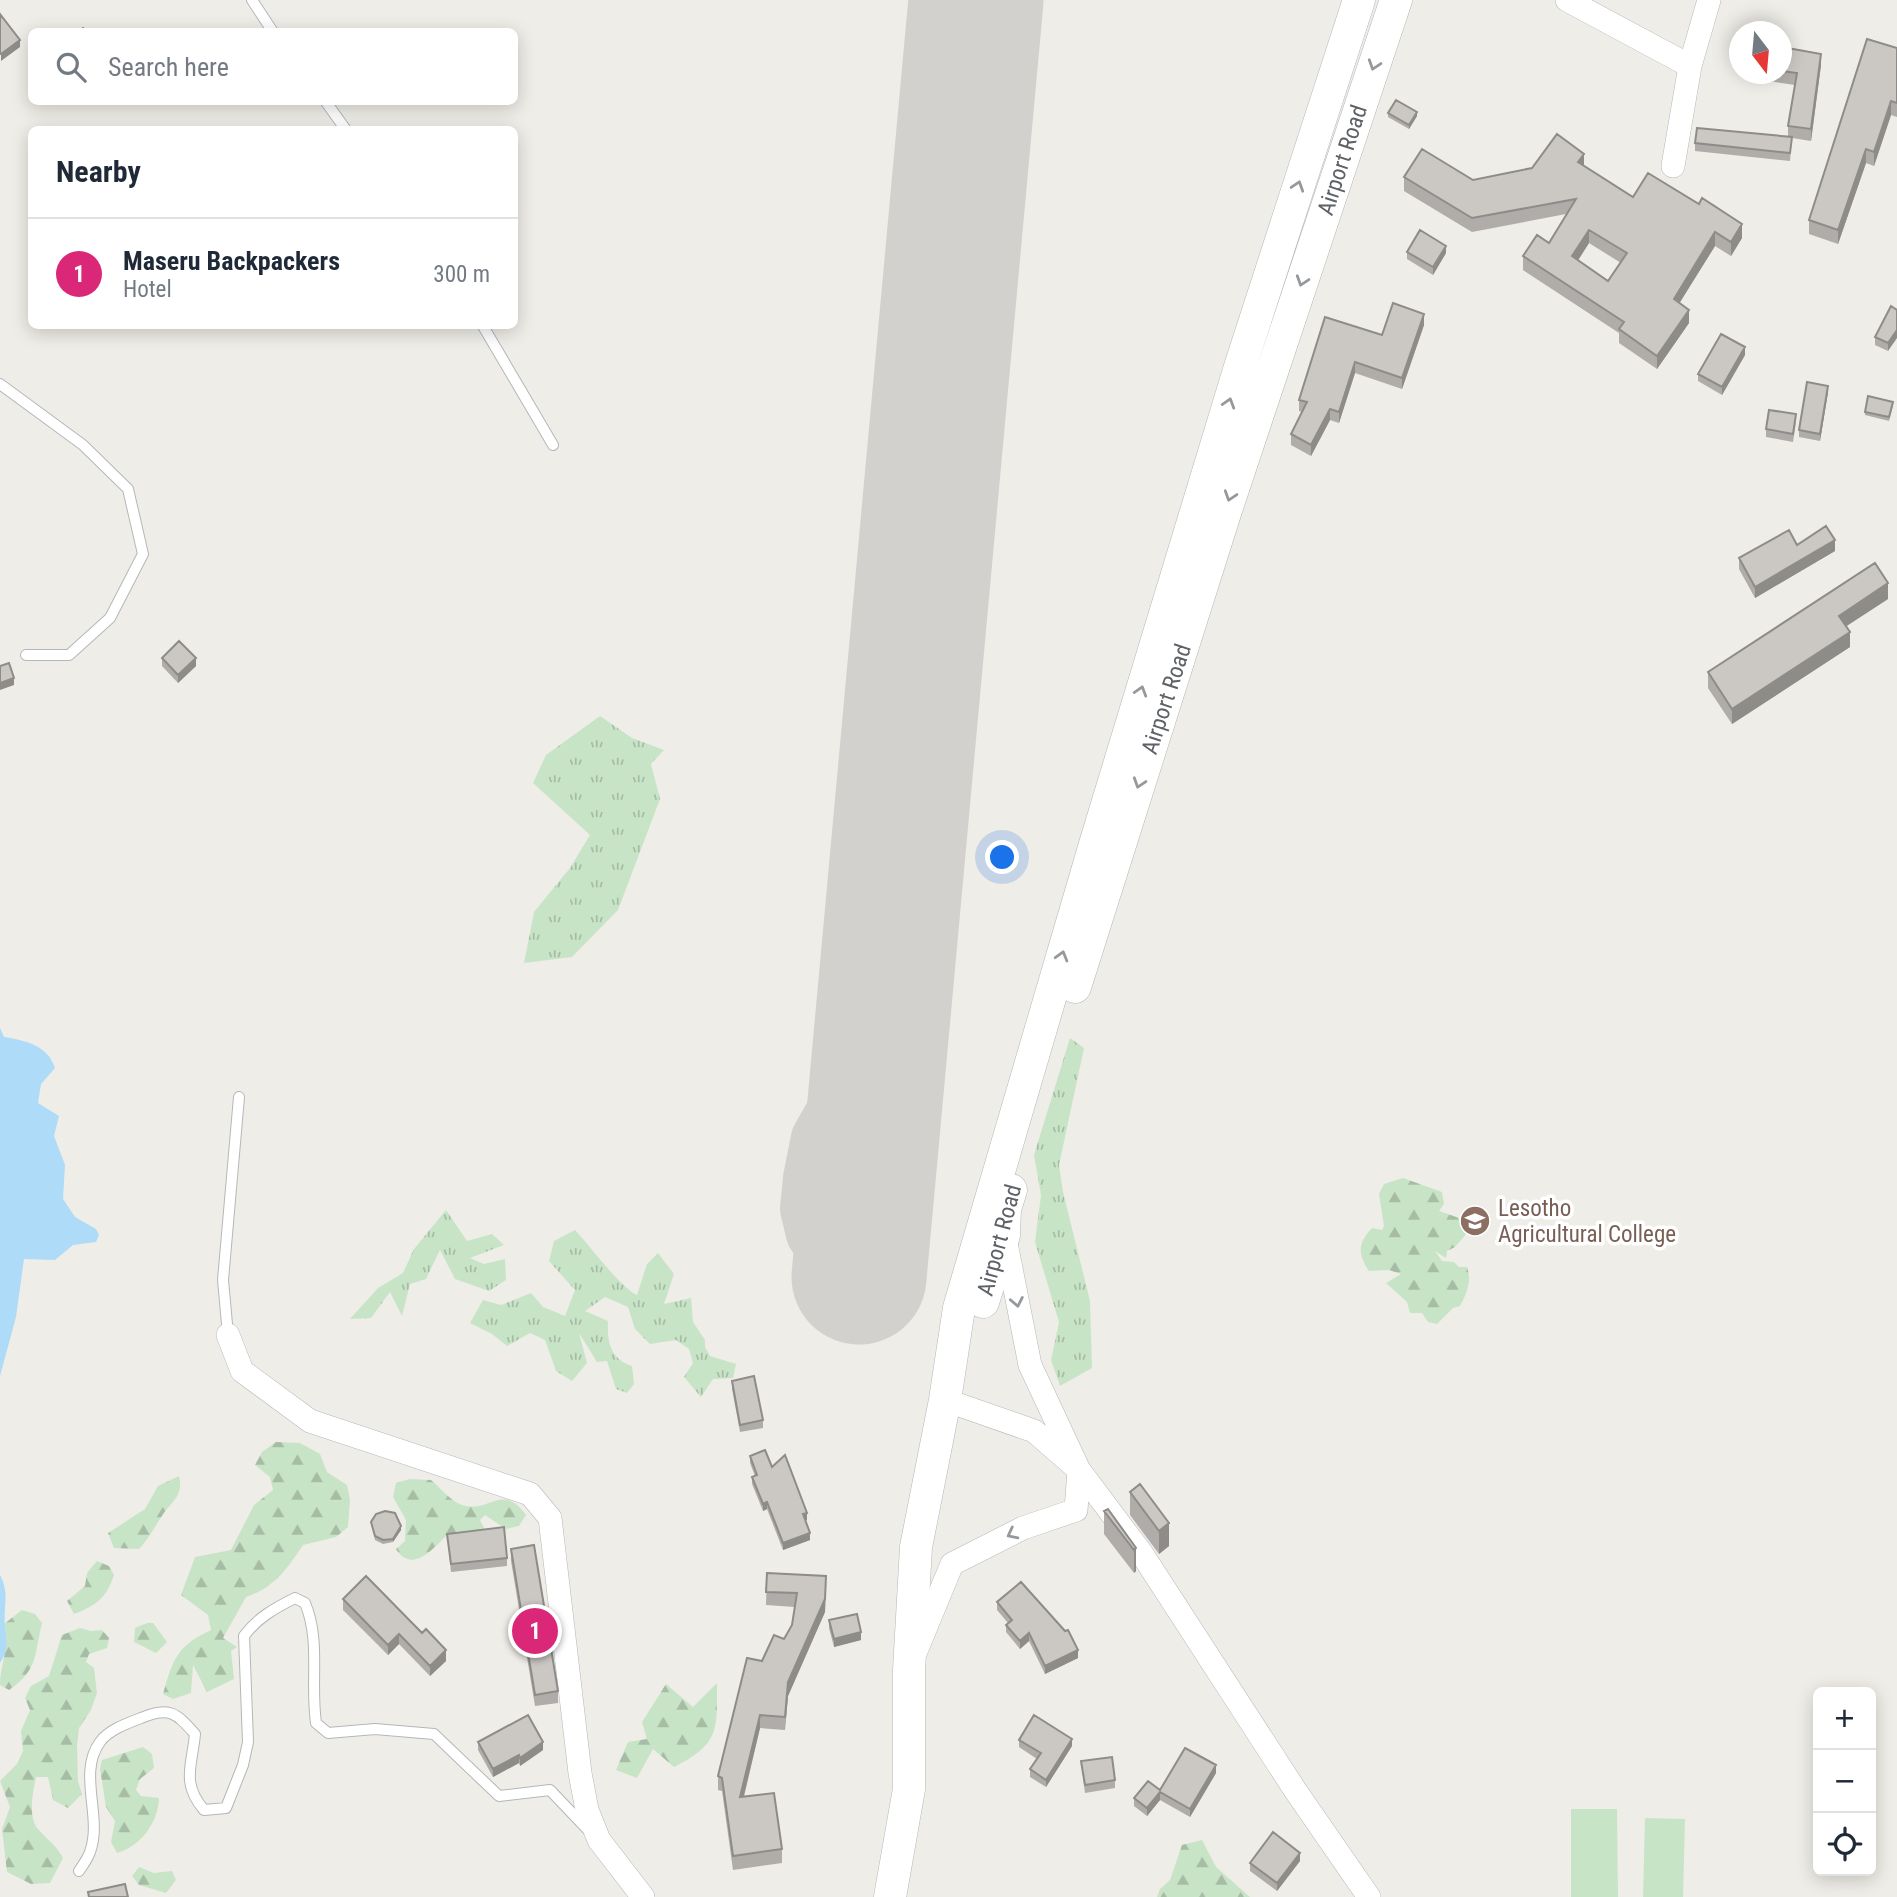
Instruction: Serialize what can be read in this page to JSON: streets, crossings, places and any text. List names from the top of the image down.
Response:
{
  "streets": {
    "main road": ["Airport Road"]
  },
  "places": {
    "school or university": ["Lesotho Agricultural College"]
  },
  "north": "bottom",
  "page": {
    "search": "Search here",
    "heading": "Nearby",
    "list": [
      {
        "mark": "1",
        "name": "Maseru Backpackers",
        "note": "Hotel",
        "value": "300 m"
      }
    ],
    "pins": "1",
    "map_buttons": ["+", "−"]
  }
}
